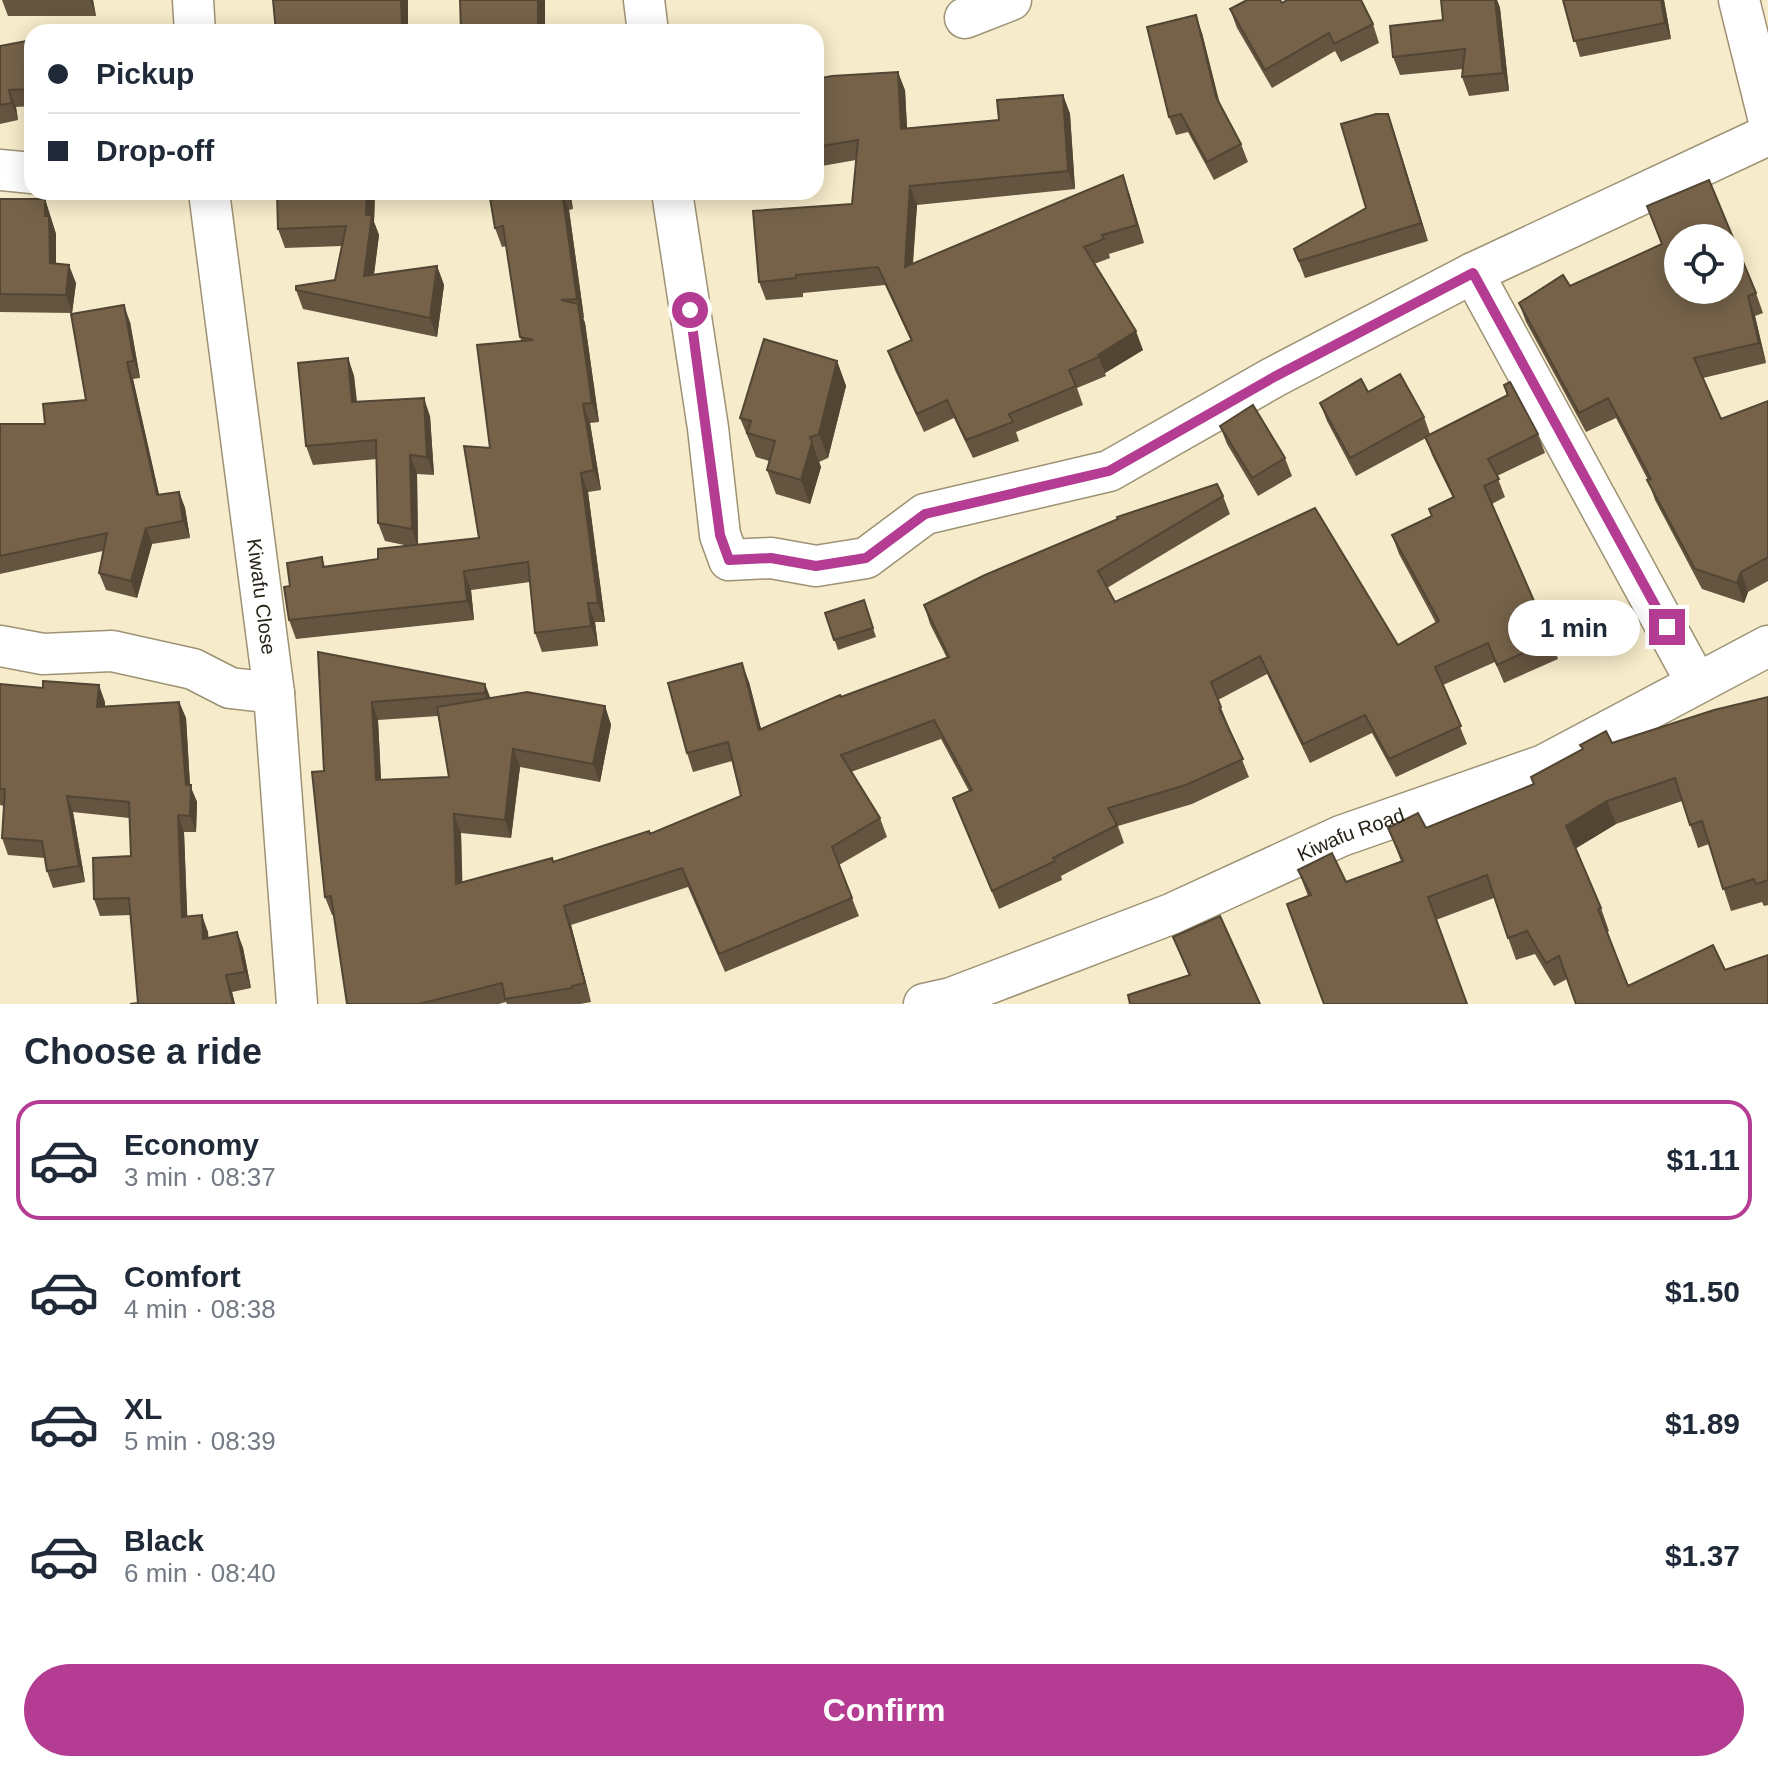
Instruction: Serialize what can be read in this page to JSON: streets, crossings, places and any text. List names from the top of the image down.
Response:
{
  "streets": {
    "street": ["Kiwafu Close", "Kiwafu Road"]
  },
  "page": {
    "banner": ["Pickup", "Drop-off"],
    "bubble": "1 min",
    "heading": "Choose a ride",
    "list": [
      {
        "name": "Economy",
        "note": "3 min · 08:37",
        "value": "$1.11"
      },
      {
        "name": "Comfort",
        "note": "4 min · 08:38",
        "value": "$1.50"
      },
      {
        "name": "XL",
        "note": "5 min · 08:39",
        "value": "$1.89"
      },
      {
        "name": "Black",
        "note": "6 min · 08:40",
        "value": "$1.37"
      }
    ],
    "buttons": "Confirm"
  }
}
